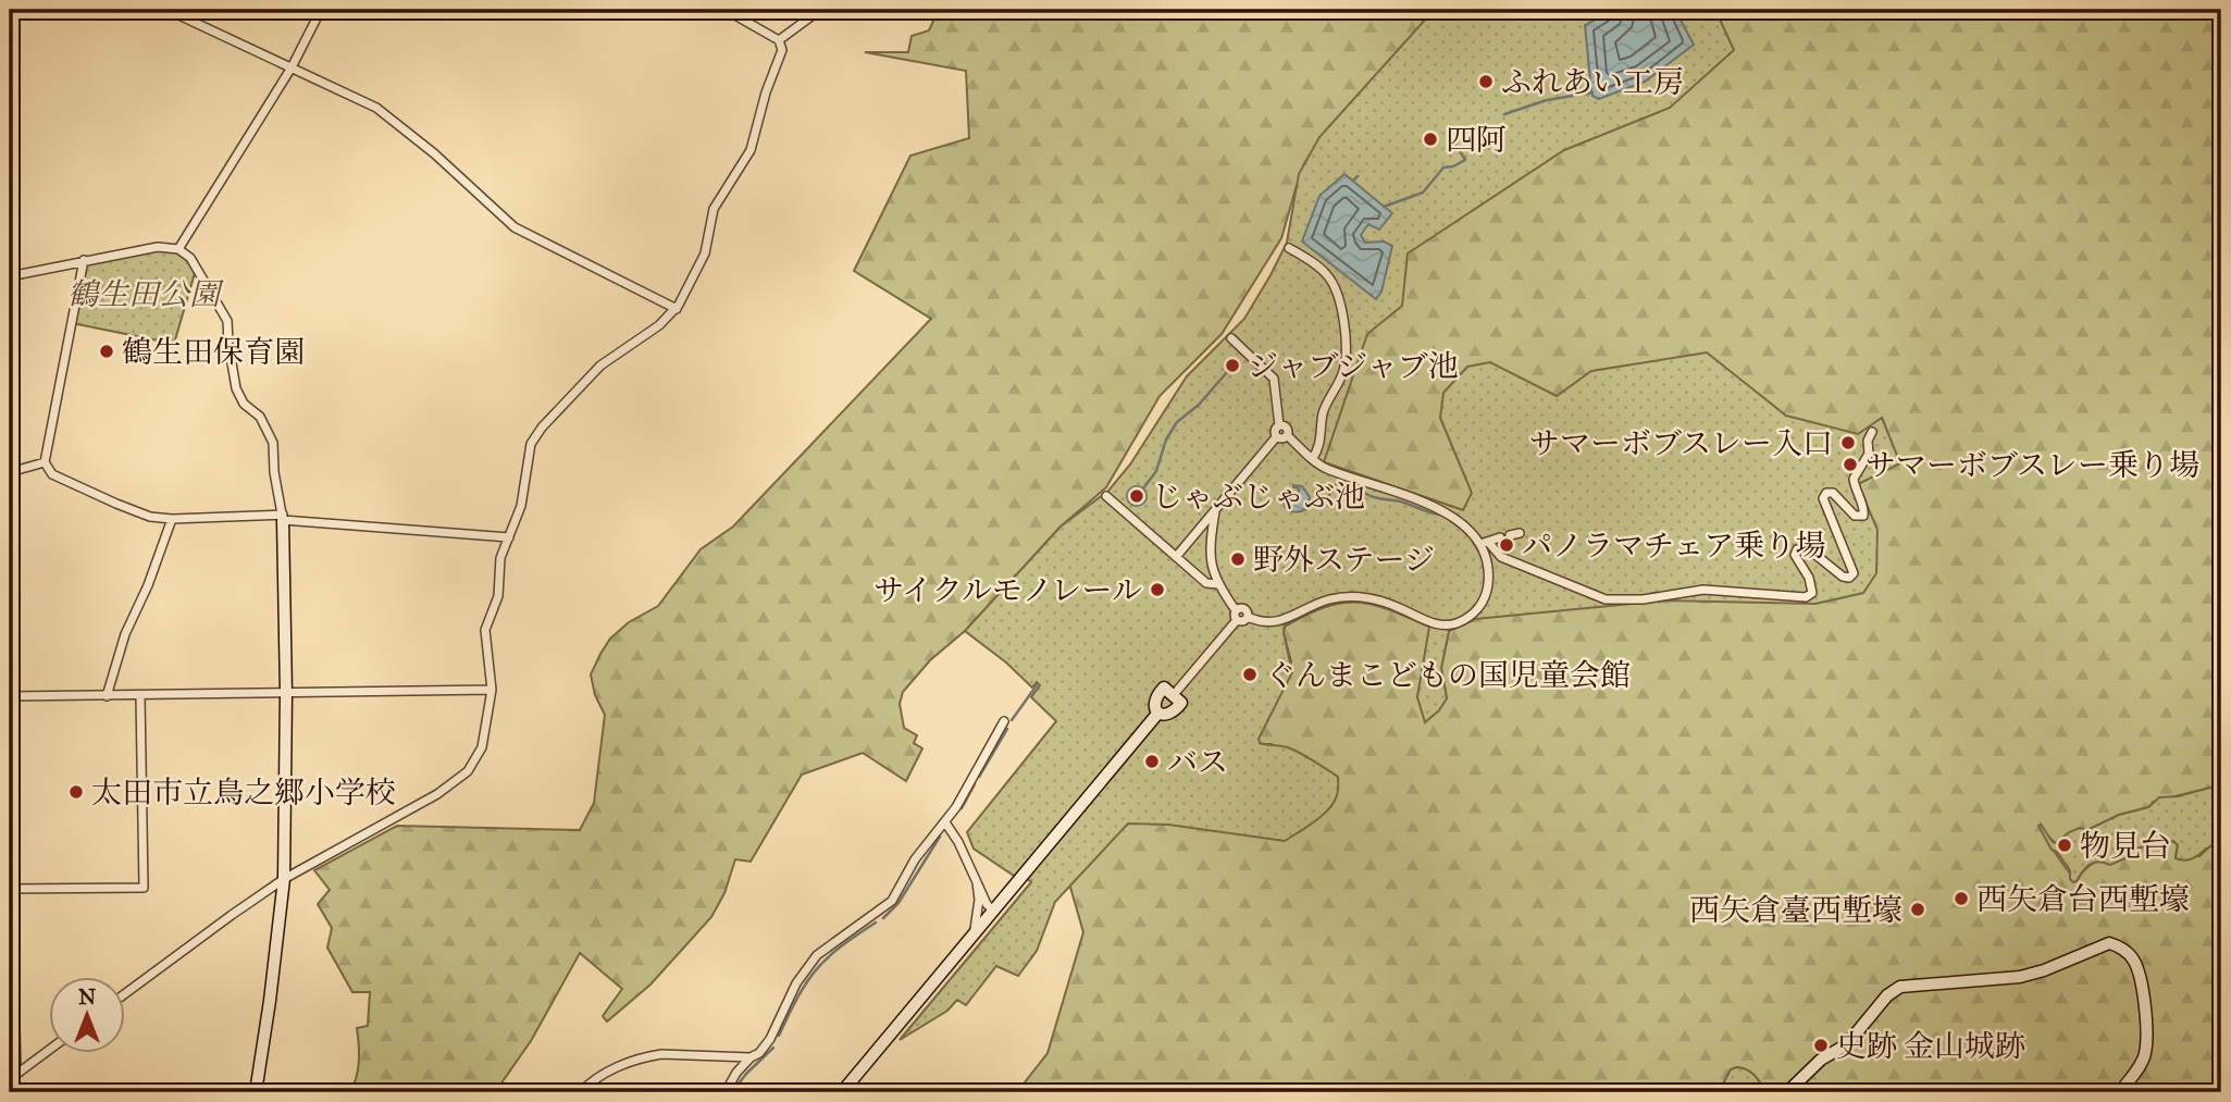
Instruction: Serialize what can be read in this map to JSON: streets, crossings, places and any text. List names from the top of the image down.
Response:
{
  "parks": ["鶴生田公園"],
  "places": [
    "ふれあい工房",
    "四阿",
    "鶴生田保育園",
    "ジャブジャブ池",
    "サマーボブスレー入口",
    "サマーボブスレー乗り場",
    "じゃぶじゃぶ池",
    "パノラマチェア乗り場",
    "野外ステージ",
    "サイクルモノレール",
    "ぐんまこどもの国児童会館",
    "バス",
    "太田市立鳥之郷小学校",
    "物見台",
    "西矢倉台西塹壕",
    "西矢倉臺西塹壕",
    "史跡 金山城跡"
  ],
  "north": "top"
}
